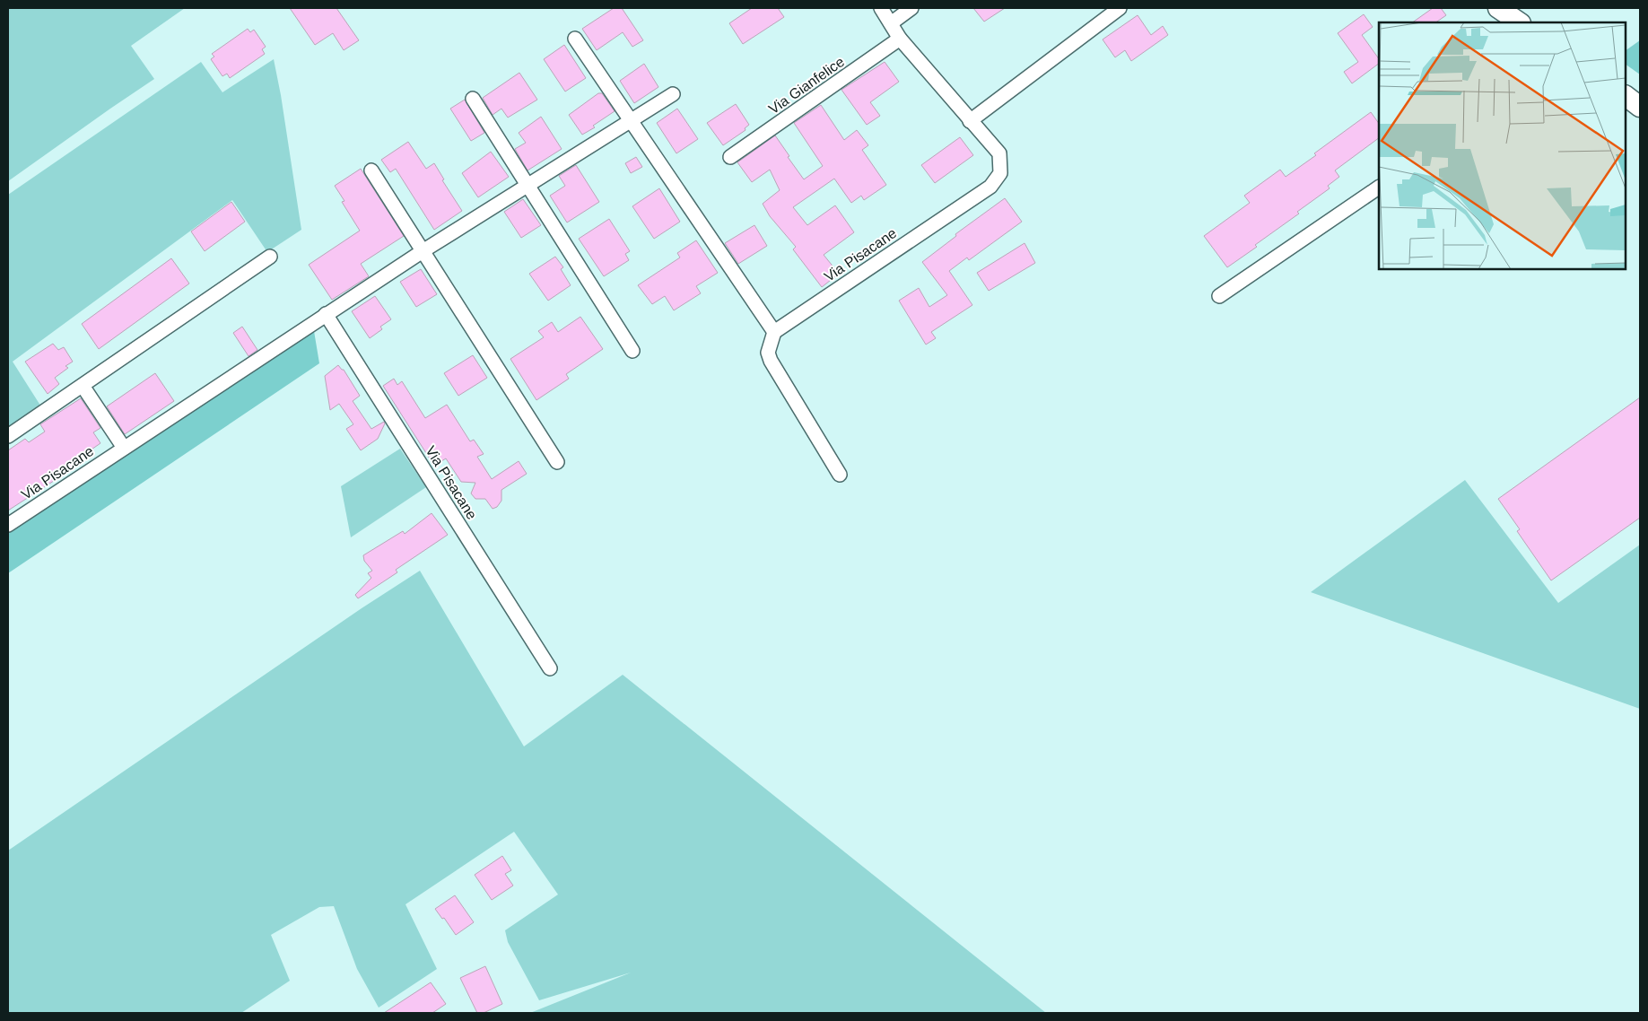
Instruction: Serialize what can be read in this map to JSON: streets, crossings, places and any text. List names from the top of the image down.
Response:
{
  "streets": {
    "street": ["Via Gianfelice", "Via Pisacane"]
  },
  "crossings": [
    ["Via Gianfelice", "Via Pisacane"]
  ]
}
